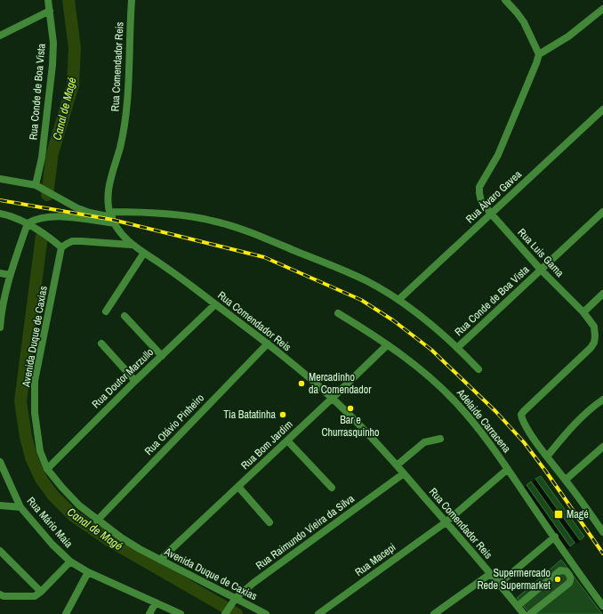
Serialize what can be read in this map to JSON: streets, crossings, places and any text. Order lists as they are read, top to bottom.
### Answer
{
  "streets": {
    "street": [
      "Rua Comendador Reis",
      "Rua Conde de Boa Vista",
      "Rua Álvaro Gavea",
      "Rua Luis Gama",
      "Avenida Duque de Caxias",
      "Rua Doutor Marzullo",
      "Adelaide Carracena",
      "Rua Otávio Pinheiro",
      "Rua Bom Jardim",
      "Rua Mário Maia",
      "Rua Raimundo Vieira da Silva",
      "Rua Macepi"
    ]
  },
  "crossings": [
    ["Rua Comendador Reis", "Rua Doutor Marzullo"],
    ["Rua Comendador Reis", "Rua Otávio Pinheiro"],
    ["Rua Comendador Reis", "Rua Bom Jardim"],
    ["Rua Comendador Reis", "Rua Raimundo Vieira da Silva"],
    ["Rua Comendador Reis", "Rua Macepi"],
    ["Rua Conde de Boa Vista", "Rua Luis Gama"],
    ["Rua Álvaro Gavea", "Rua Luis Gama"],
    ["Avenida Duque de Caxias", "Rua Doutor Marzullo"],
    ["Avenida Duque de Caxias", "Rua Otávio Pinheiro"],
    ["Avenida Duque de Caxias", "Rua Bom Jardim"],
    ["Avenida Duque de Caxias", "Rua Raimundo Vieira da Silva"],
    ["Adelaide Carracena", "Rua Bom Jardim"],
    ["Adelaide Carracena", "Rua Macepi"]
  ],
  "water": ["Canal de Magé"],
  "places": {
    "other": [
      "Mercadinho da Comendador",
      "Bar e Churrasquinho",
      "Tia Batatinha",
      "Supermercado Rede Supermarket"
    ],
    "transit": ["Magé"]
  }
}
